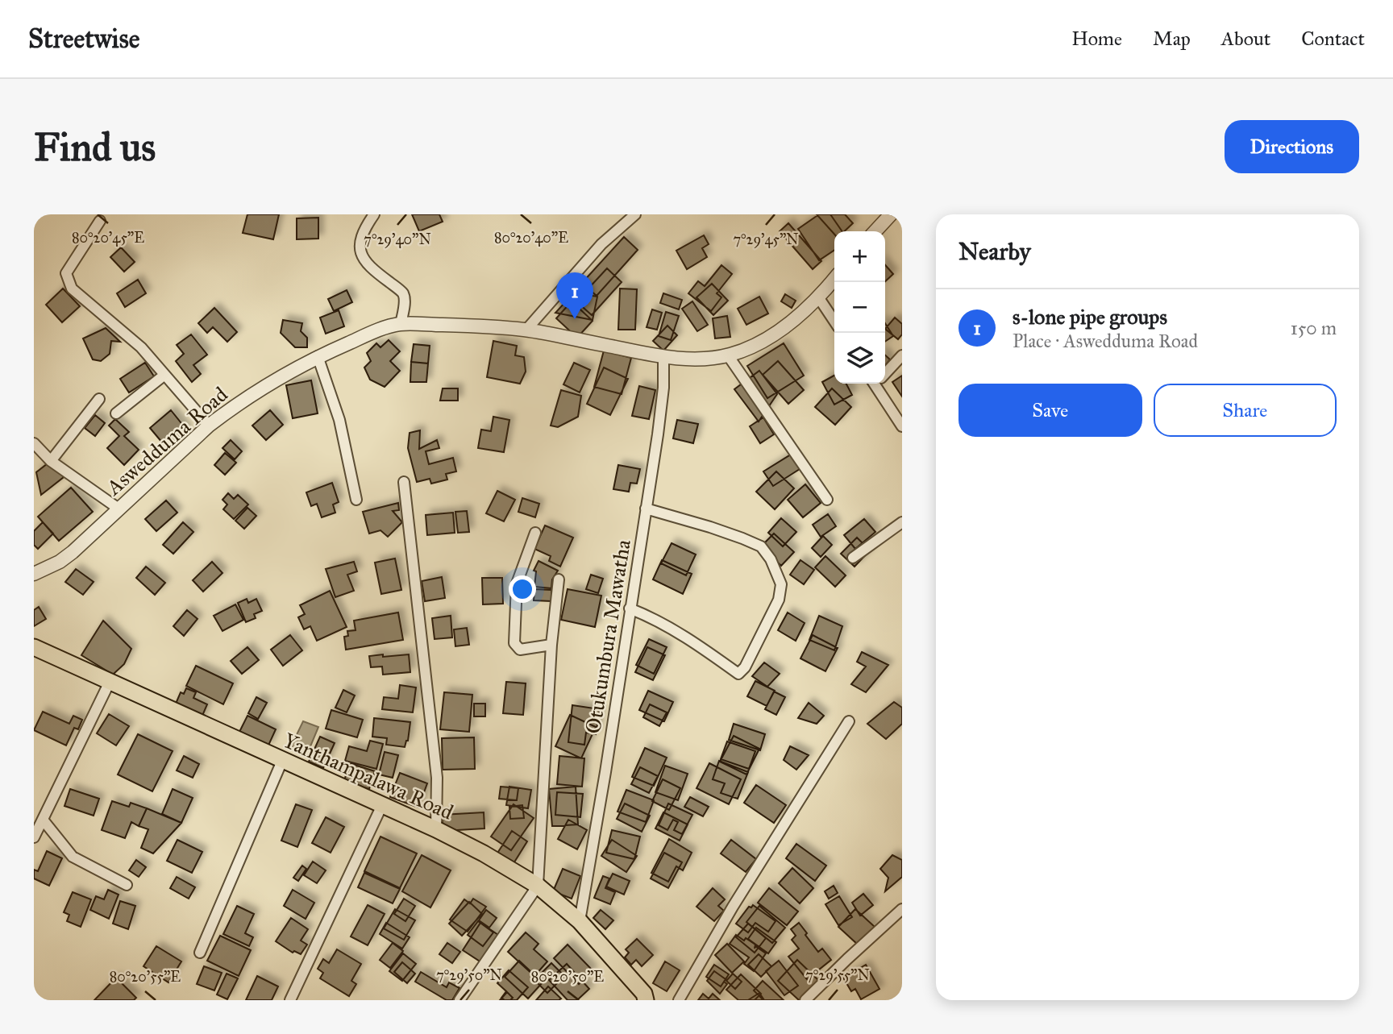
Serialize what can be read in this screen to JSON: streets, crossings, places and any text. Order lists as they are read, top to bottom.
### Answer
{
  "streets": {
    "main road": ["Yanthampalawa Road"],
    "street": ["Aswedduma Road", "Otukumbura Mawatha"]
  },
  "crossings": [
    ["Aswedduma Road", "Otukumbura Mawatha"],
    ["Otukumbura Mawatha", "Yanthampalawa Road"]
  ],
  "page": {
    "header": "Streetwise",
    "nav": [
      "Home",
      "Map",
      "About",
      "Contact"
    ],
    "buttons": [
      "Directions",
      ["Save", "Share"]
    ],
    "title": "Find us",
    "heading": "Nearby",
    "map_buttons": ["+", "−"],
    "pins": "1",
    "list": [
      {
        "mark": "1",
        "name": "s-lone pipe groups",
        "note": "Place · Aswedduma Road",
        "value": "150 m"
      }
    ]
  },
  "coordinates": [
    "80°20'45\"E",
    "80°20'40\"E",
    "7°29'40\"N",
    "7°29'45\"N",
    "7°29'50\"N",
    "7°29'55\"N",
    "80°20'55\"E",
    "80°20'50\"E"
  ]
}
